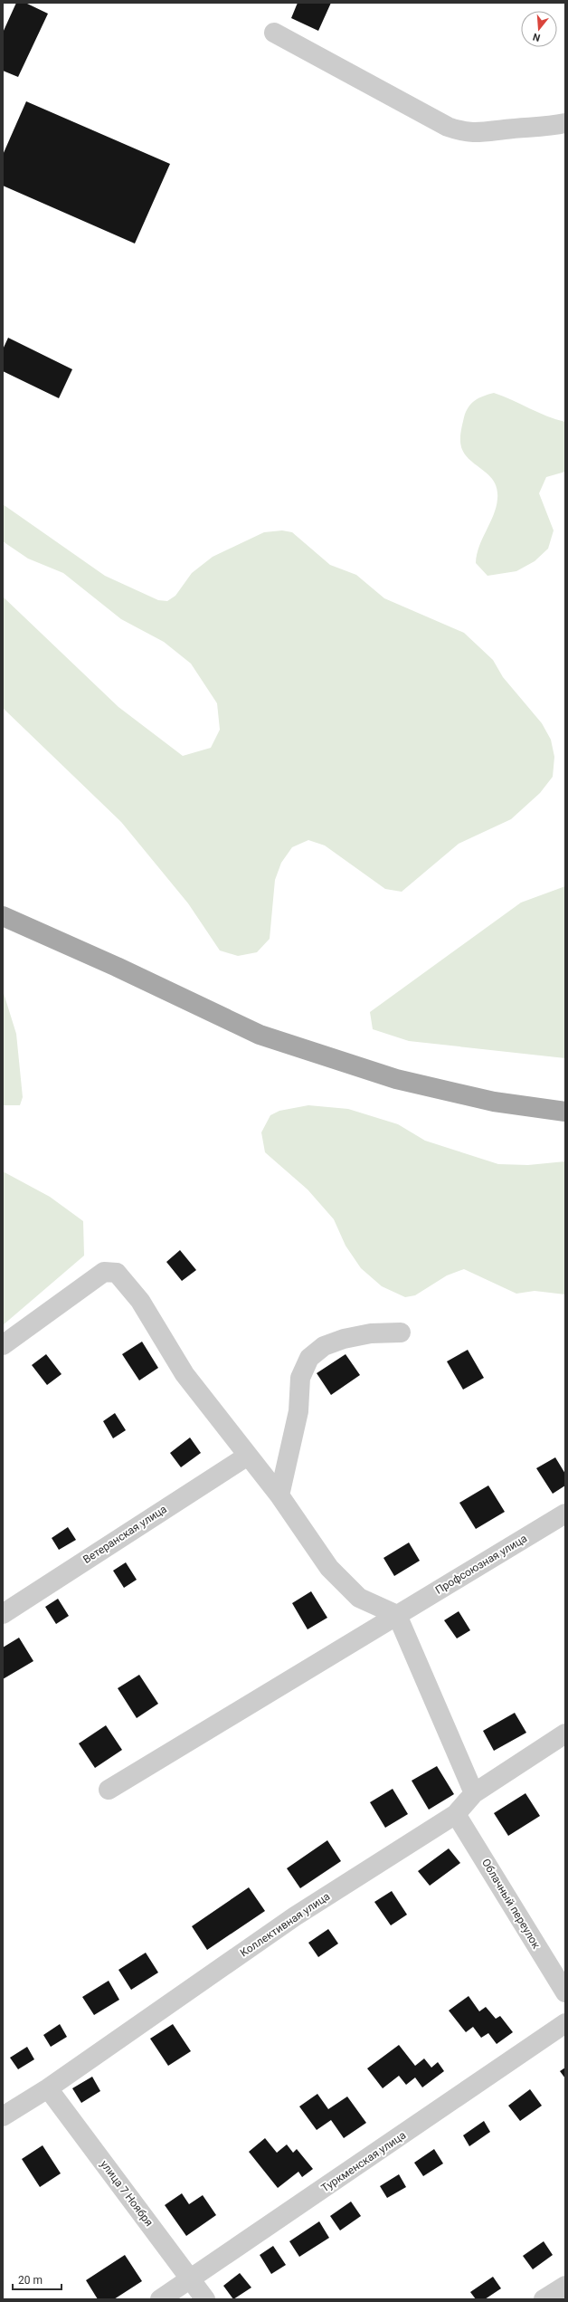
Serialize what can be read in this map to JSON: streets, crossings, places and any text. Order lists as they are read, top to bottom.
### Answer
{
  "streets": {
    "street": [
      "Ветеранская улица",
      "Профсоюзная улица",
      "Облачный переулок",
      "Коллективная улица",
      "Туркменская улица",
      "улица 7 Ноября"
    ]
  },
  "crossings": [
    ["Облачный переулок", "Коллективная улица"],
    ["Коллективная улица", "улица 7 Ноября"],
    ["Туркменская улица", "улица 7 Ноября"]
  ],
  "scale_bar": "20 m",
  "north": "bottom"
}
